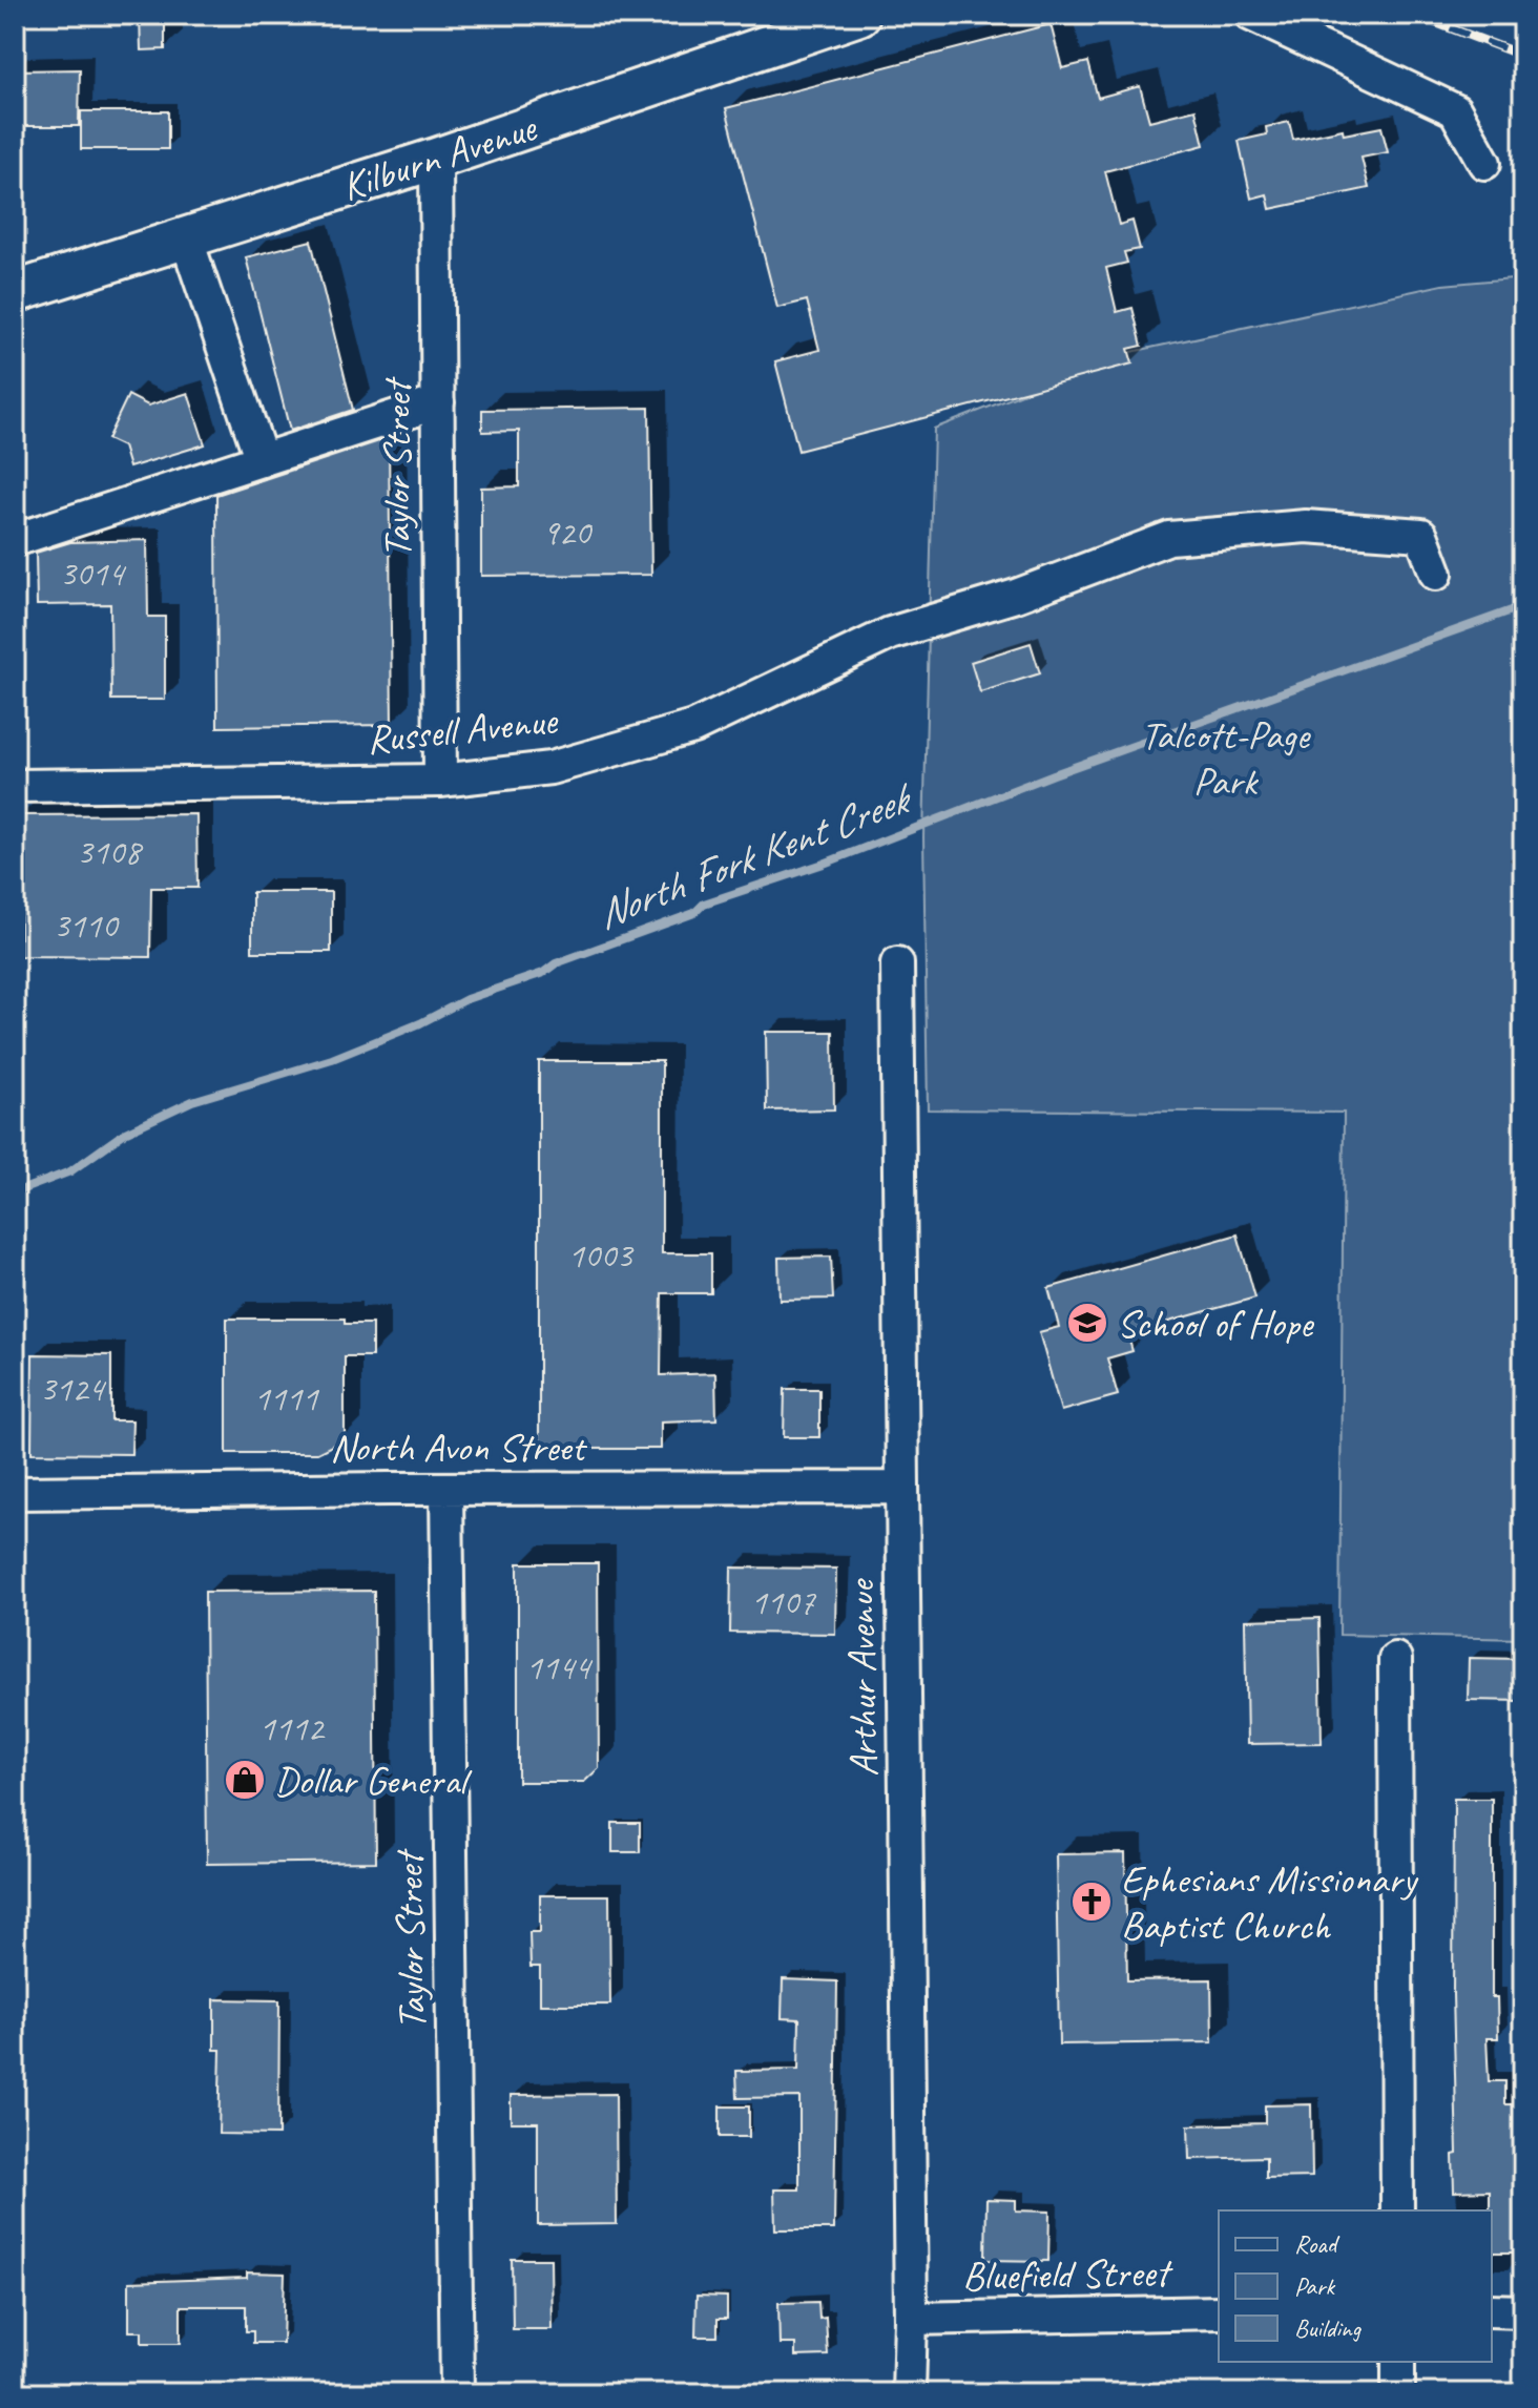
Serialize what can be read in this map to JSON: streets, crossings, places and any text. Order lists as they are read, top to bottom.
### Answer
{
  "streets": {
    "main road": ["Kilburn Avenue"],
    "street": [
      "Taylor Street",
      "Russell Avenue",
      "North Avon Street",
      "Arthur Avenue",
      "Bluefield Street"
    ]
  },
  "crossings": [
    ["Kilburn Avenue", "Taylor Street"],
    ["Taylor Street", "Russell Avenue"],
    ["Taylor Street", "North Avon Street"],
    ["North Avon Street", "Arthur Avenue"],
    ["Arthur Avenue", "Bluefield Street"]
  ],
  "water": ["North Fork Kent Creek"],
  "parks": ["Talcott-Page Park"],
  "places": {
    "school or university": ["School of Hope"],
    "shop": ["Dollar General"],
    "church": ["Ephesians Missionary Baptist Church"]
  },
  "house_numbers": [
    "920",
    "3014",
    "3108",
    "3110",
    "1003",
    "3124",
    "1111",
    "1107",
    "1144",
    "1112"
  ],
  "legend": ["Road", "Park", "Building"]
}
